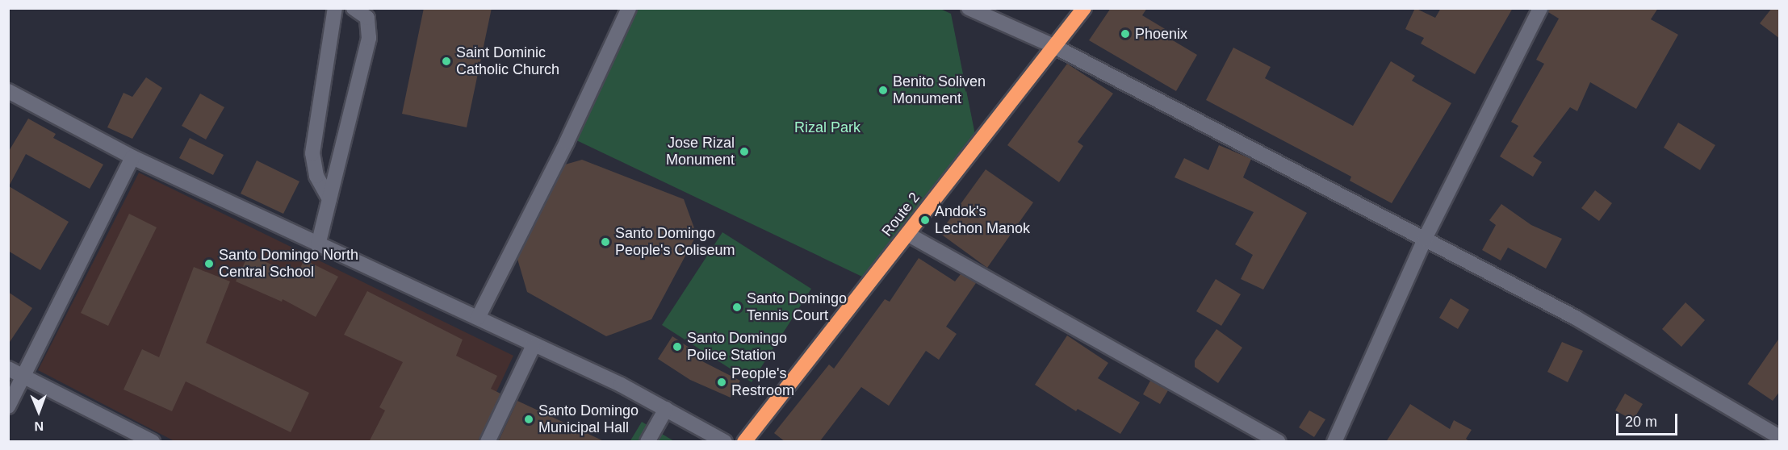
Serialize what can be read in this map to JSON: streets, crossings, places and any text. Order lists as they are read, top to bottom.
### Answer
{
  "streets": {
    "highway": ["Route 2"]
  },
  "parks": ["Rizal Park"],
  "places": [
    "Phoenix",
    "Saint Dominic Catholic Church",
    "Benito Soliven Monument",
    "Jose Rizal Monument",
    "Andok's Lechon Manok",
    "Santo Domingo People's Coliseum",
    "Santo Domingo North Central School",
    "Santo Domingo Tennis Court",
    "Santo Domingo Police Station",
    "People's Restroom",
    "Santo Domingo Municipal Hall"
  ],
  "scale_bar": "20 m",
  "north": "bottom"
}
